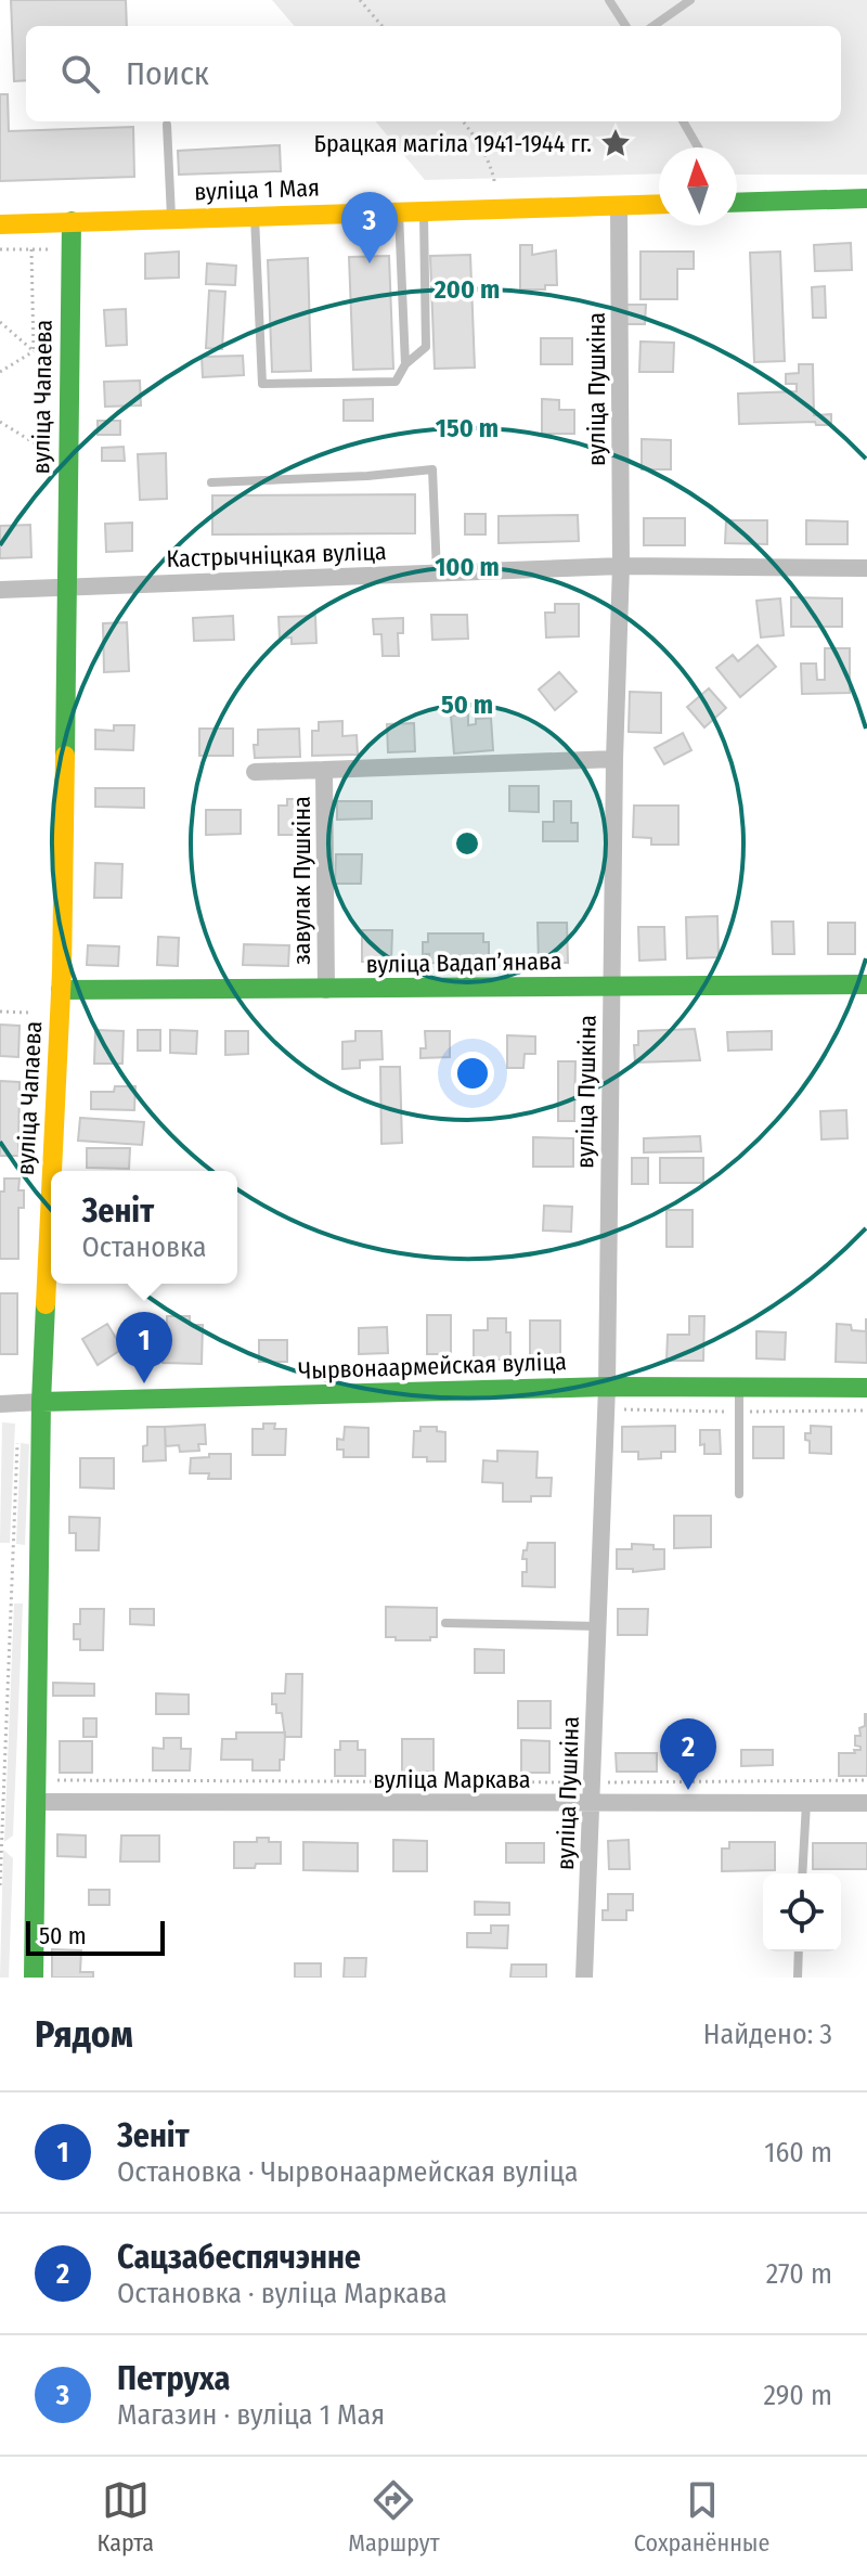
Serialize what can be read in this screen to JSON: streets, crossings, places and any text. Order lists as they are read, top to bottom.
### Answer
{
  "streets": {
    "main road": [
      "вуліца 1 Мая",
      "вуліца Чапаева",
      "вуліца Вадапʼянава",
      "Чырвонаармейская вуліца"
    ],
    "street": [
      "вуліца Пушкіна",
      "Кастрычніцкая вуліца",
      "завулак Пушкіна",
      "вуліца Маркава"
    ]
  },
  "crossings": [
    ["вуліца 1 Мая", "вуліца Пушкіна"],
    ["вуліца 1 Мая", "вуліца Чапаева"],
    ["вуліца Пушкіна", "Кастрычніцкая вуліца"],
    ["вуліца Пушкіна", "завулак Пушкіна"],
    ["вуліца Пушкіна", "вуліца Вадапʼянава"],
    ["вуліца Пушкіна", "Чырвонаармейская вуліца"],
    ["вуліца Пушкіна", "вуліца Маркава"],
    ["вуліца Чапаева", "Кастрычніцкая вуліца"],
    ["вуліца Чапаева", "вуліца Вадапʼянава"],
    ["вуліца Чапаева", "Чырвонаармейская вуліца"],
    ["вуліца Чапаева", "вуліца Маркава"],
    ["завулак Пушкіна", "вуліца Вадапʼянава"]
  ],
  "places": {
    "place": ["Брацкая магіла 1941-1944 гг."]
  },
  "scale_bar": "50 m",
  "north": "top",
  "page": {
    "search": "Поиск",
    "pins": ["3", "1", "2"],
    "popup": ["Зеніт", "Остановка"],
    "scale": "50 m",
    "heading": ["Рядом", "Найдено: 3"],
    "list": [
      {
        "mark": "1",
        "name": "Зеніт",
        "note": "Остановка · Чырвонаармейская вуліца",
        "value": "160 m"
      },
      {
        "mark": "2",
        "name": "Сацзабеспячэнне",
        "note": "Остановка · вуліца Маркава",
        "value": "270 m"
      },
      {
        "mark": "3",
        "name": "Петруха",
        "note": "Магазин · вуліца 1 Мая",
        "value": "290 m"
      }
    ],
    "nav": ["Карта", "Маршрут", "Сохранённые"]
  },
  "rings": [
    "200 m",
    "150 m",
    "100 m",
    "50 m"
  ]
}
